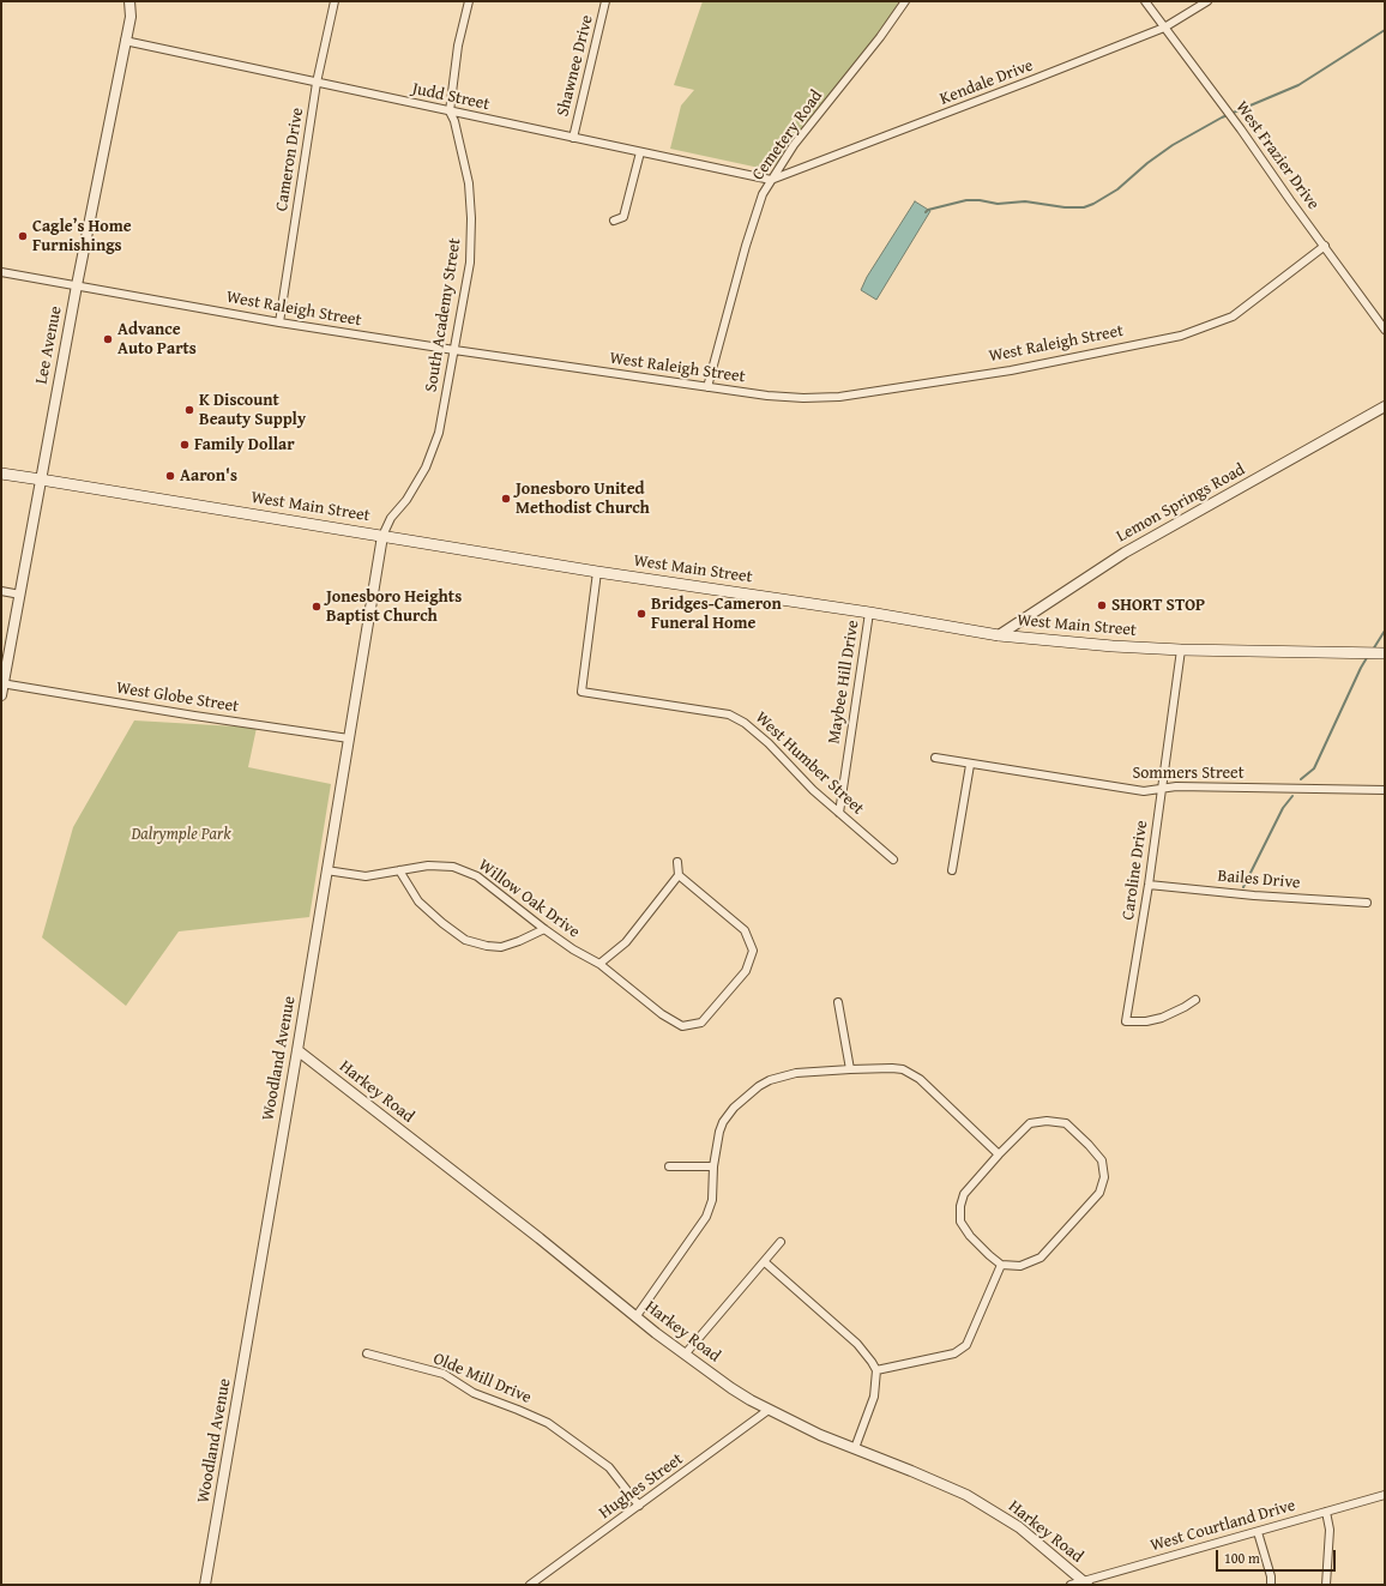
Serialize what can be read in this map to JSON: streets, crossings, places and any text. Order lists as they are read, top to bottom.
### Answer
{
  "streets": {
    "main road": ["West Main Street"],
    "street": [
      "Shawnee Drive",
      "Kendale Drive",
      "Judd Street",
      "Cemetery Road",
      "West Frazier Drive",
      "Cameron Drive",
      "West Raleigh Street",
      "South Academy Street",
      "Lee Avenue",
      "Lemon Springs Road",
      "Maybee Hill Drive",
      "West Globe Street",
      "West Humber Street",
      "Sommers Street",
      "Caroline Drive",
      "Bailes Drive",
      "Willow Oak Drive",
      "Woodland Avenue",
      "Harkey Road",
      "Olde Mill Drive",
      "Hughes Street",
      "West Courtland Drive"
    ]
  },
  "crossings": [
    ["Shawnee Drive", "Judd Street"],
    ["Kendale Drive", "Judd Street"],
    ["Kendale Drive", "Cemetery Road"],
    ["Kendale Drive", "West Frazier Drive"],
    ["Judd Street", "Cemetery Road"],
    ["Judd Street", "Cameron Drive"],
    ["Judd Street", "South Academy Street"],
    ["Judd Street", "Lee Avenue"],
    ["Cemetery Road", "West Raleigh Street"],
    ["West Frazier Drive", "West Raleigh Street"],
    ["Cameron Drive", "West Raleigh Street"],
    ["West Raleigh Street", "South Academy Street"],
    ["West Raleigh Street", "Lee Avenue"],
    ["South Academy Street", "West Main Street"],
    ["South Academy Street", "Woodland Avenue"],
    ["Lee Avenue", "West Main Street"],
    ["Lee Avenue", "West Globe Street"],
    ["Lemon Springs Road", "West Main Street"],
    ["West Main Street", "Maybee Hill Drive"],
    ["West Main Street", "West Humber Street"],
    ["West Main Street", "Caroline Drive"],
    ["West Main Street", "Woodland Avenue"],
    ["Maybee Hill Drive", "West Humber Street"],
    ["West Globe Street", "Woodland Avenue"],
    ["Sommers Street", "Caroline Drive"],
    ["Caroline Drive", "Bailes Drive"],
    ["Willow Oak Drive", "Woodland Avenue"],
    ["Woodland Avenue", "Harkey Road"],
    ["Harkey Road", "Hughes Street"],
    ["Harkey Road", "West Courtland Drive"],
    ["Olde Mill Drive", "Hughes Street"]
  ],
  "parks": ["Dalrymple Park"],
  "places": [
    "Cagle’s Home Furnishings",
    "Advance Auto Parts",
    "K Discount Beauty Supply",
    "Family Dollar",
    "Aaron's",
    "Jonesboro United Methodist Church",
    "SHORT STOP",
    "Jonesboro Heights Baptist Church",
    "Bridges-Cameron Funeral Home"
  ],
  "scale_bar": "100 m"
}
